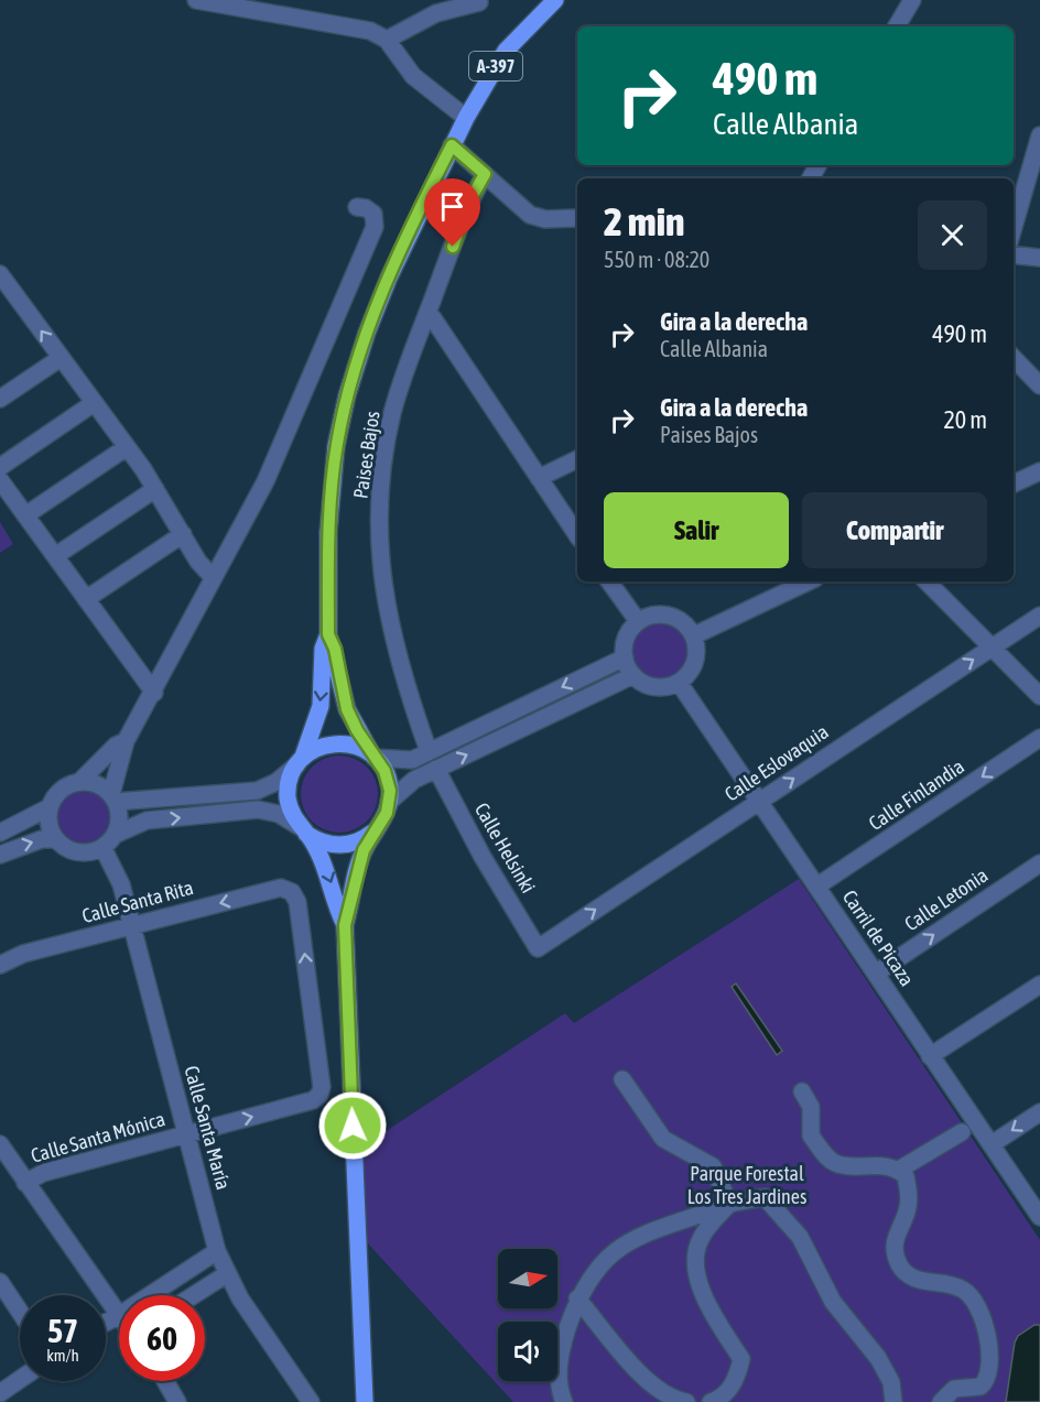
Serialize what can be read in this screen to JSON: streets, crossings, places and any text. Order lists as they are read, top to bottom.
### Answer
{
  "streets": {
    "main road": ["A-397"],
    "street": [
      "Paises Bajos",
      "Calle Eslovaquia",
      "Calle Finlandia",
      "Calle Helsinki",
      "Calle Letonia",
      "Calle Santa Rita",
      "Carril de Picaza",
      "Calle Santa María",
      "Calle Santa Mónica"
    ]
  },
  "crossings": [
    ["Calle Eslovaquia", "Calle Helsinki"],
    ["Calle Eslovaquia", "Carril de Picaza"],
    ["Calle Finlandia", "Carril de Picaza"],
    ["Calle Letonia", "Carril de Picaza"],
    ["Calle Santa Rita", "Calle Santa María"],
    ["Calle Santa Rita", "Calle Santa Mónica"],
    ["Calle Santa María", "Calle Santa Mónica"]
  ],
  "one_way": ["Calle Eslovaquia", "Calle Finlandia"],
  "parks": ["Parque Forestal Los Tres Jardines"],
  "north": "right",
  "page": {
    "turn": ["490 m", "Calle Albania"],
    "heading": ["2 min", "550 m · 08:20"],
    "list": [
      {
        "name": "Gira a la derecha",
        "note": "Calle Albania",
        "value": "490 m"
      },
      {
        "name": "Gira a la derecha",
        "note": "Paises Bajos",
        "value": "20 m"
      }
    ],
    "buttons": ["Salir", "Compartir"],
    "speed": "57 km/h",
    "limit": "60"
  }
}
